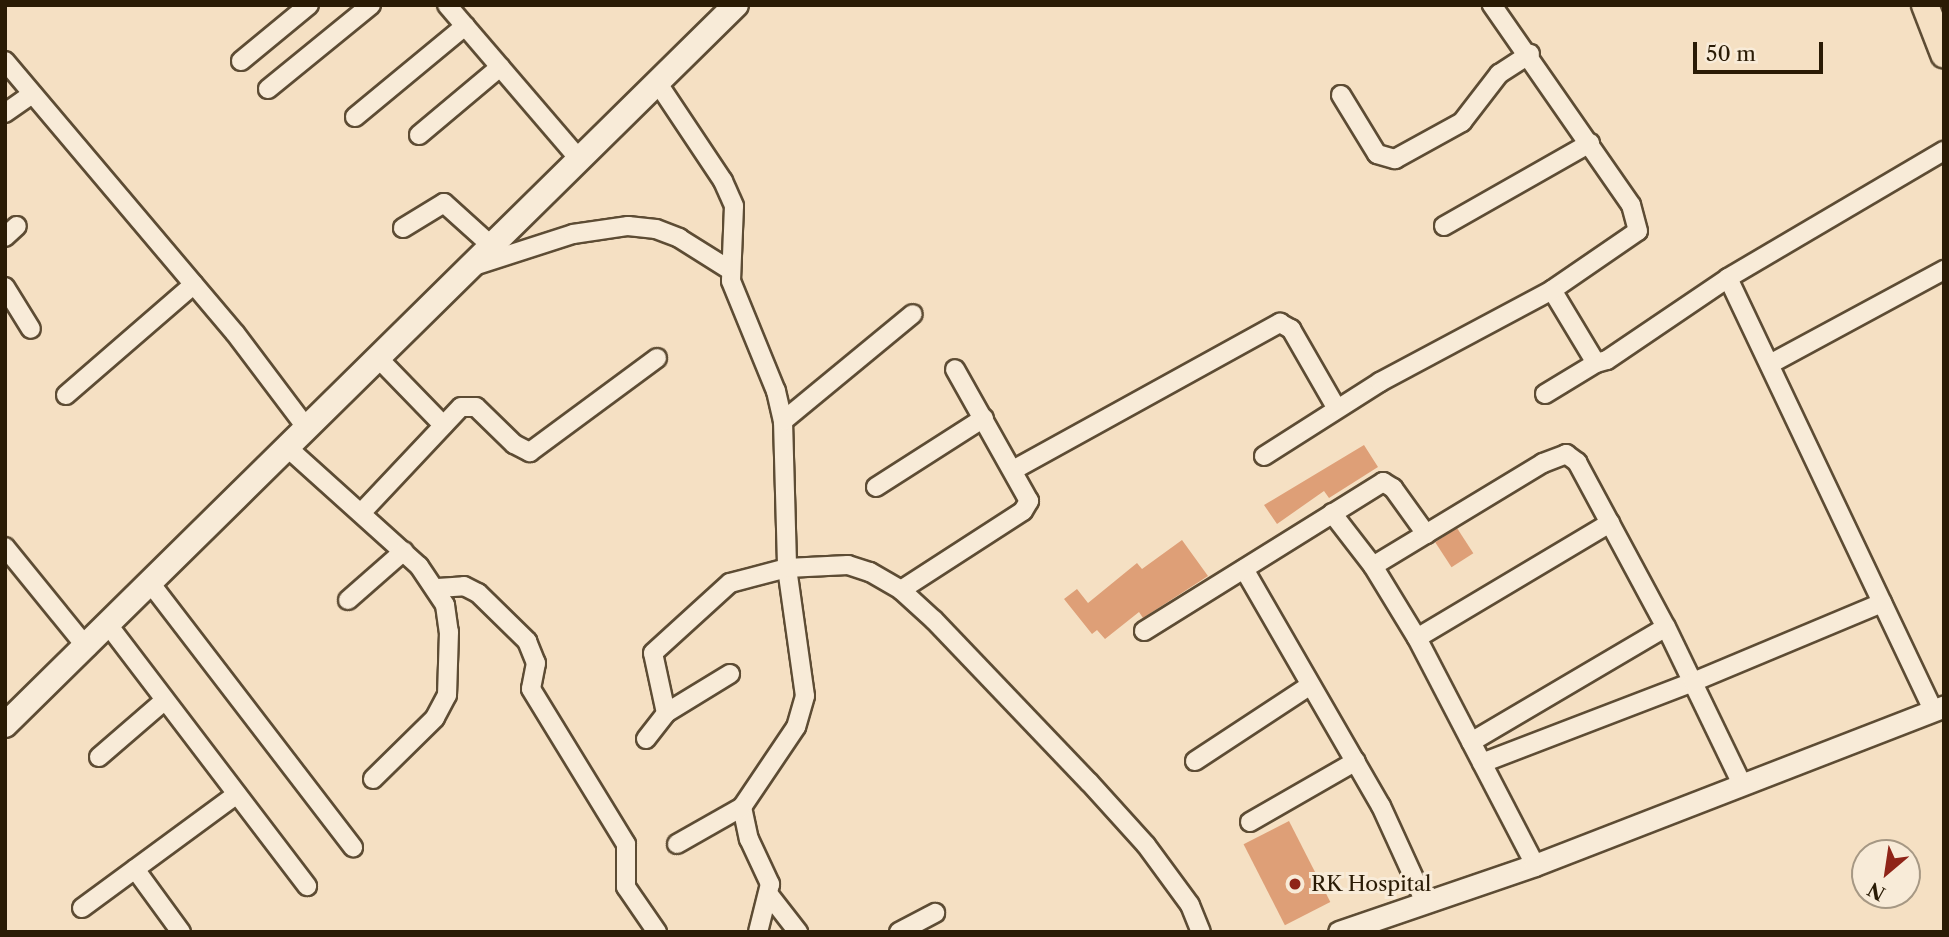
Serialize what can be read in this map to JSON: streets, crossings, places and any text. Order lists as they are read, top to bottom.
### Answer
{
  "places": ["RK Hospital"],
  "scale_bar": "50 m",
  "north": "bottom left"
}
